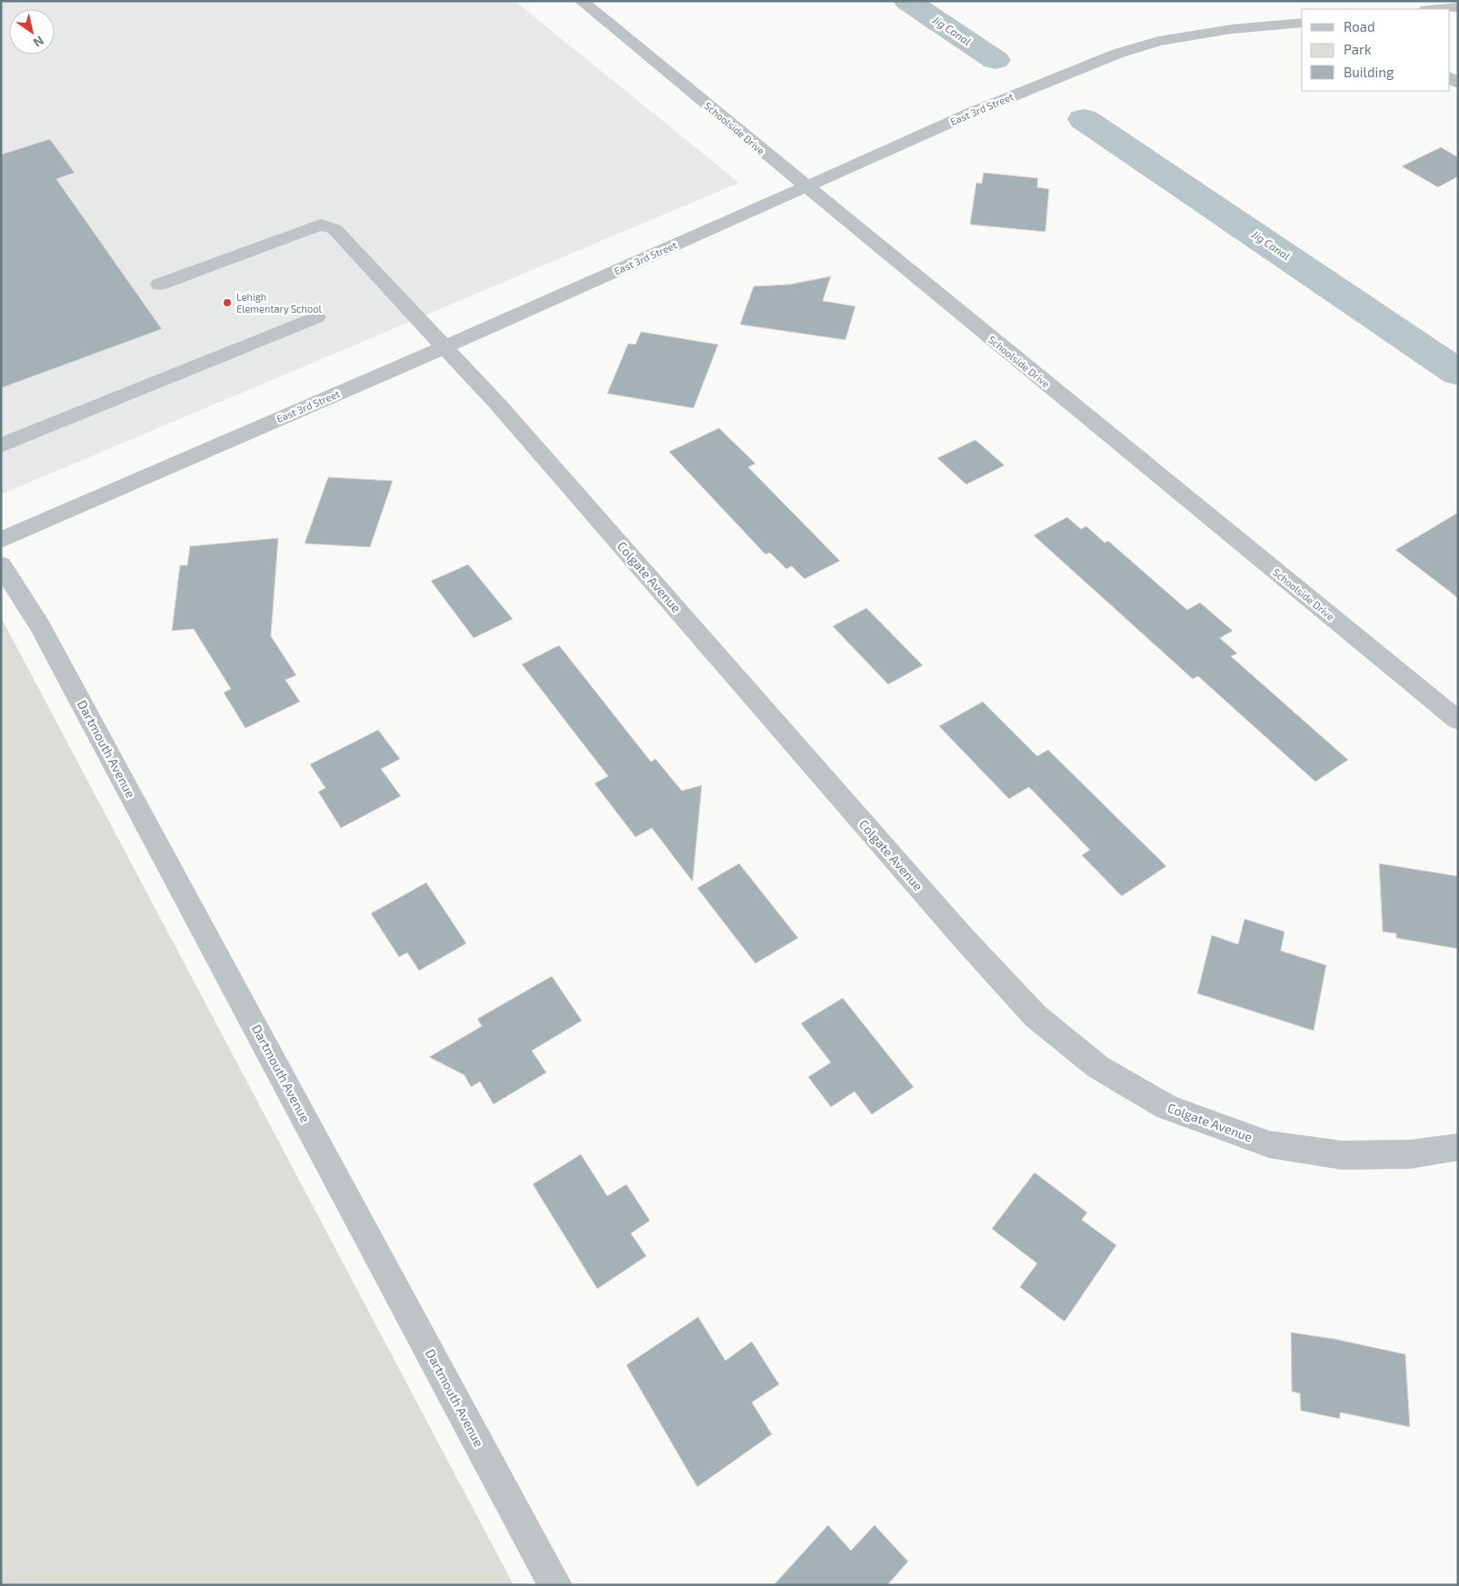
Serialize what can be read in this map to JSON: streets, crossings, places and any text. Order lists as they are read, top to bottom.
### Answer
{
  "streets": {
    "street": [
      "East 3rd Street",
      "Schoolside Drive",
      "Colgate Avenue",
      "Dartmouth Avenue"
    ]
  },
  "crossings": [
    ["East 3rd Street", "Schoolside Drive"],
    ["East 3rd Street", "Colgate Avenue"]
  ],
  "water": ["Jig Canal"],
  "places": ["Lehigh Elementary School"],
  "legend": ["Road", "Park", "Building"],
  "north": "bottom right"
}
